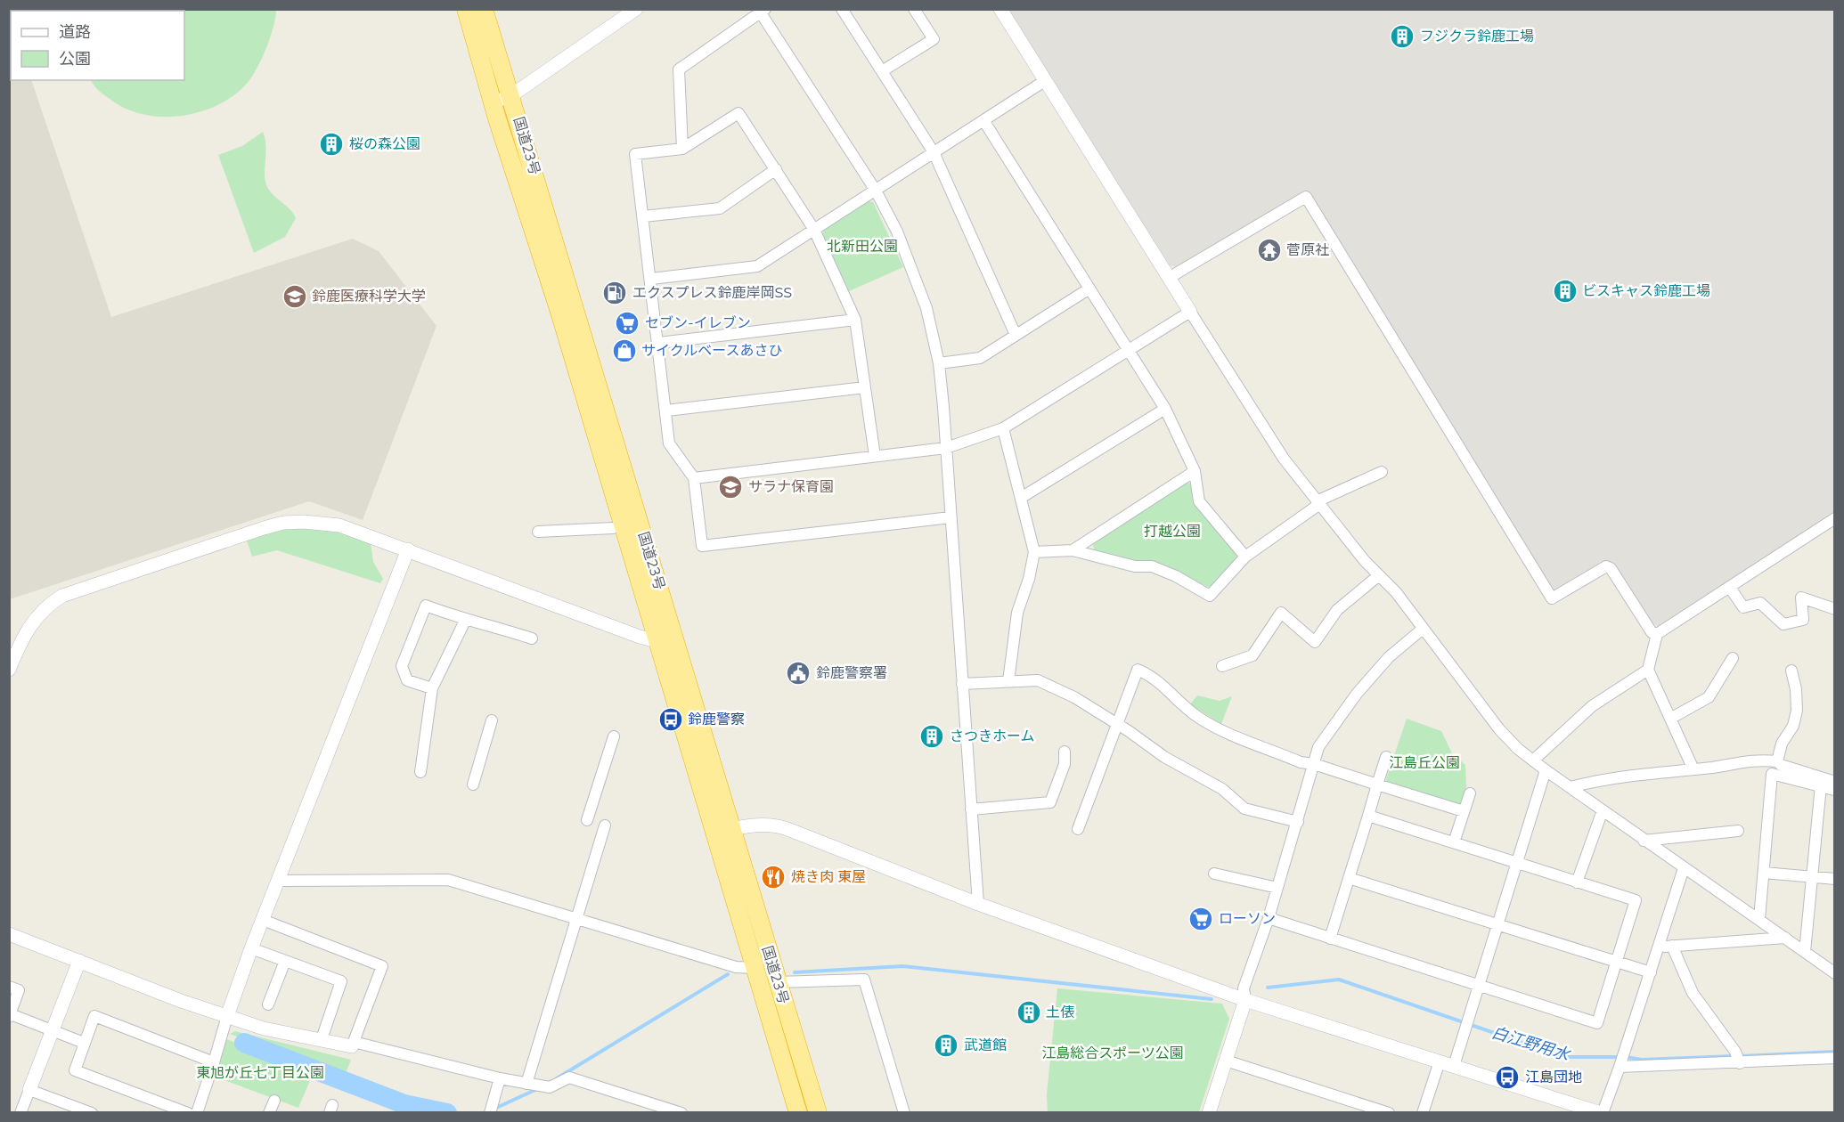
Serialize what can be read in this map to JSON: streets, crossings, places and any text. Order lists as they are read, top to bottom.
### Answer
{
  "streets": {
    "highway": ["国道23号"]
  },
  "water": ["白江野用水"],
  "parks": [
    "北新田公園",
    "打越公園",
    "江島丘公園",
    "江島総合スポーツ公園",
    "東旭が丘七丁目公園"
  ],
  "places": {
    "building": [
      "フジクラ鈴鹿工場",
      "桜の森公園",
      "ビスキャス鈴鹿工場",
      "さつきホーム",
      "土俵",
      "武道館"
    ],
    "temple": ["菅原社"],
    "fuel station": ["エクスプレス鈴鹿岸岡SS"],
    "school or university": ["鈴鹿医療科学大学", "サラナ保育園"],
    "supermarket": ["セブン-イレブン", "ローソン"],
    "shop": ["サイクルベースあさひ"],
    "public building": ["鈴鹿警察署"],
    "bus stop": ["鈴鹿警察", "江島団地"],
    "restaurant": ["焼き肉 東屋"]
  },
  "legend": ["道路", "公園"]
}
